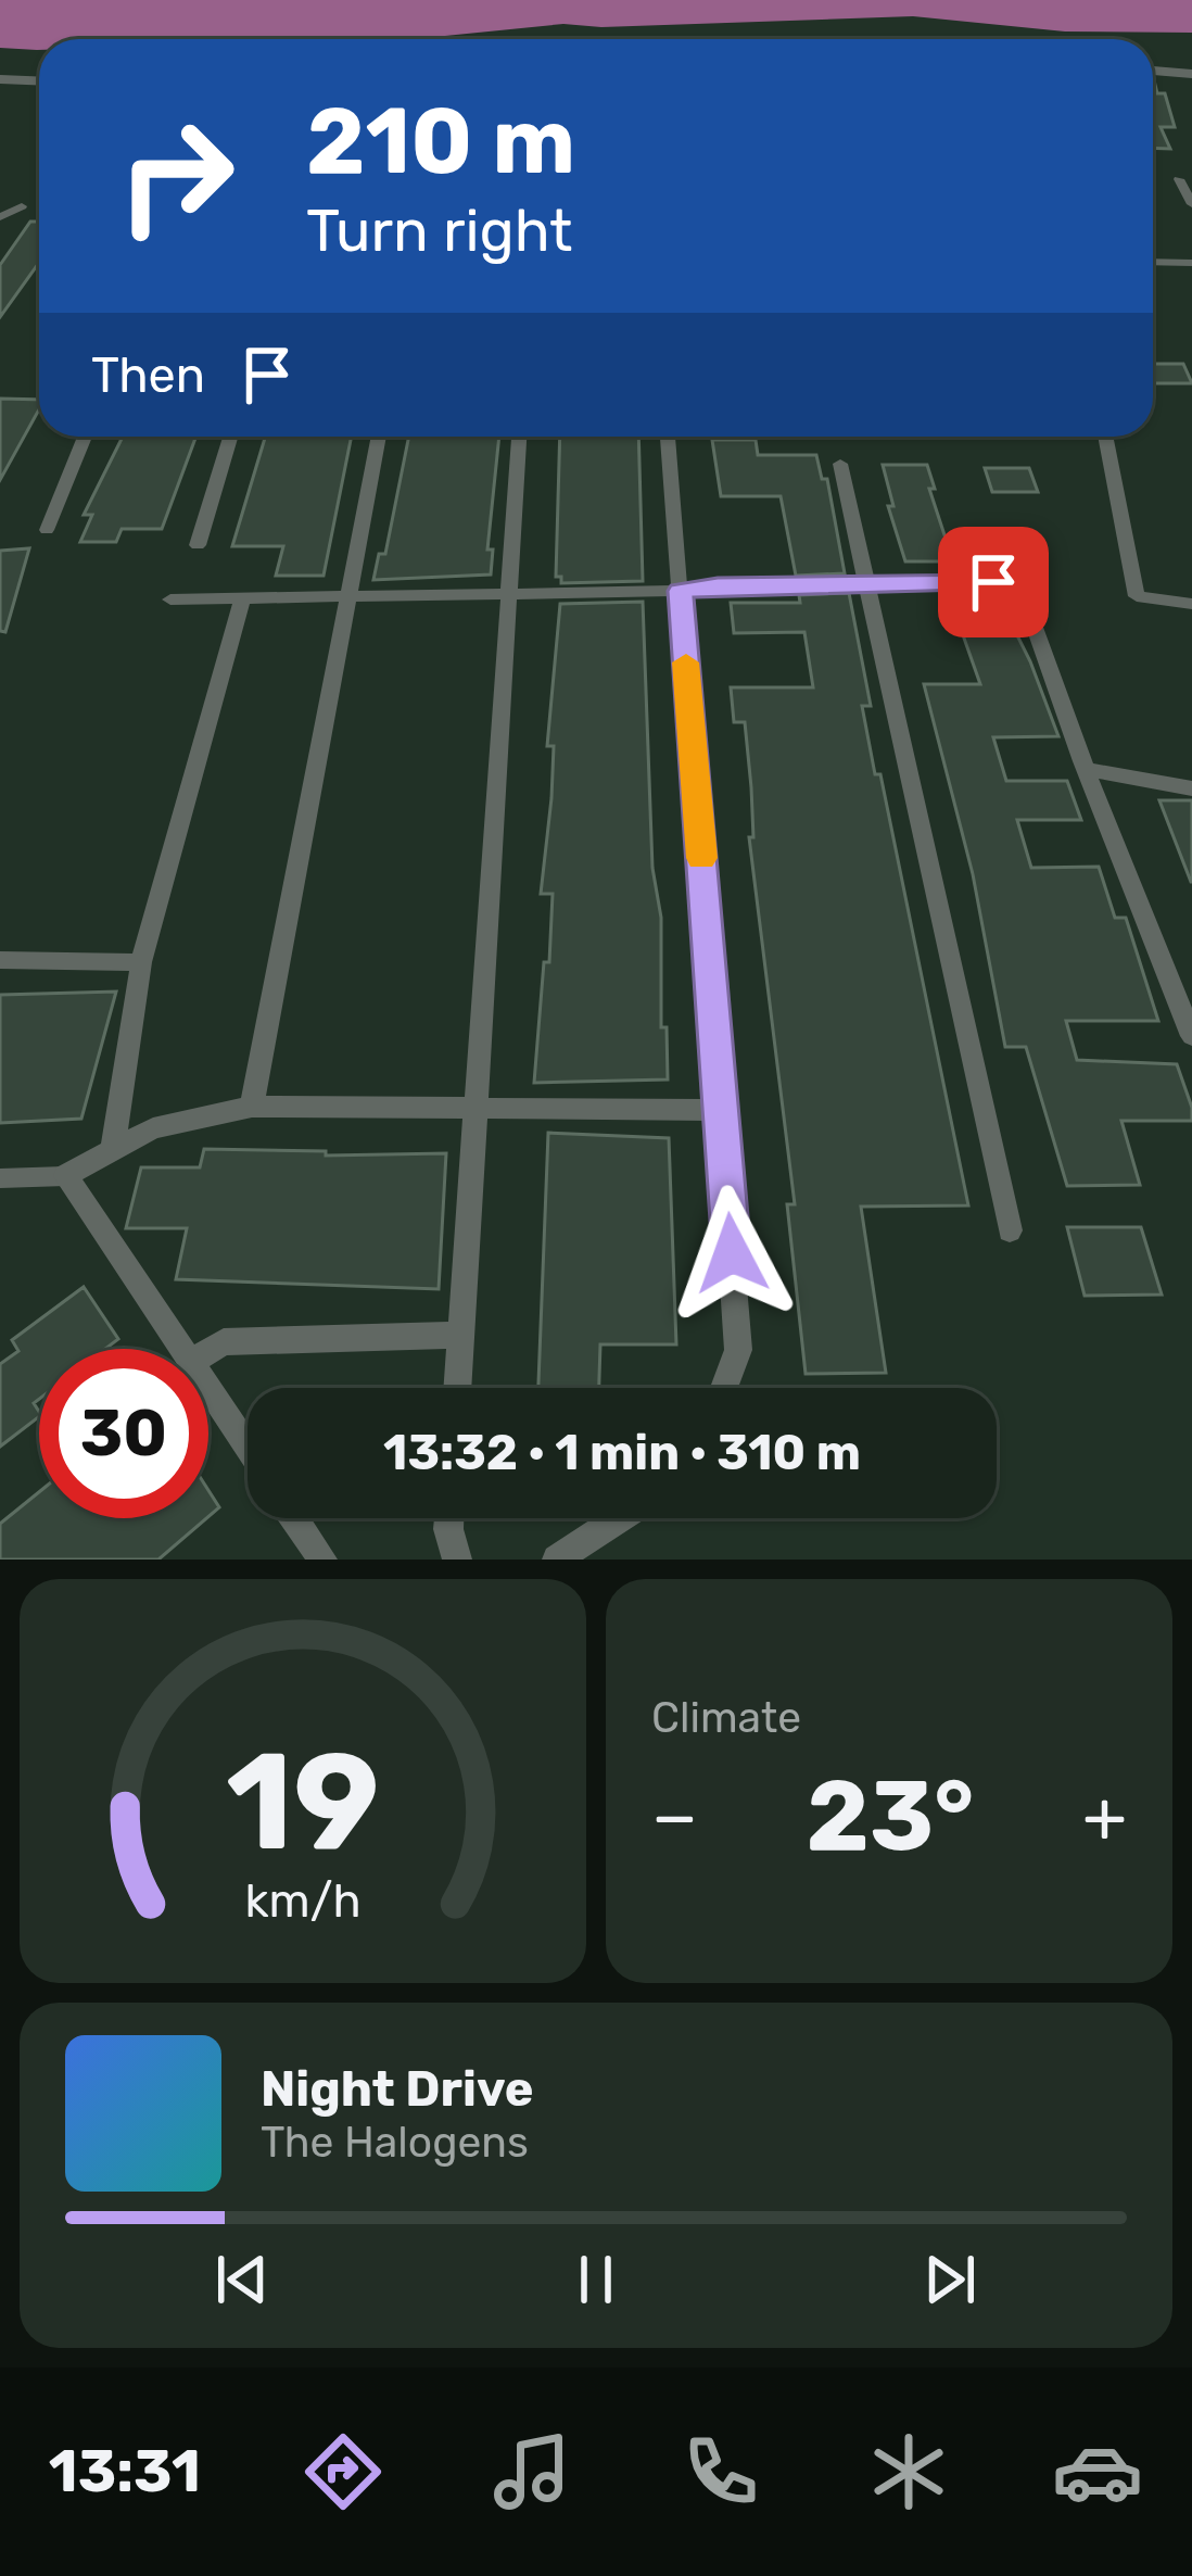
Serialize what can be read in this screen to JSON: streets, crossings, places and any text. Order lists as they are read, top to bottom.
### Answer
{
  "page": {
    "turn": ["210 m", "Turn right"],
    "then": "Then",
    "limit": "30",
    "trip": "13:32 · 1 min · 310 m",
    "tile": "Climate",
    "heat": ["−", "23°", "+"],
    "song": ["Night Drive", "The Halogens"],
    "tabs": "13:31",
    "gauge": ["19", "km/h"]
  }
}
